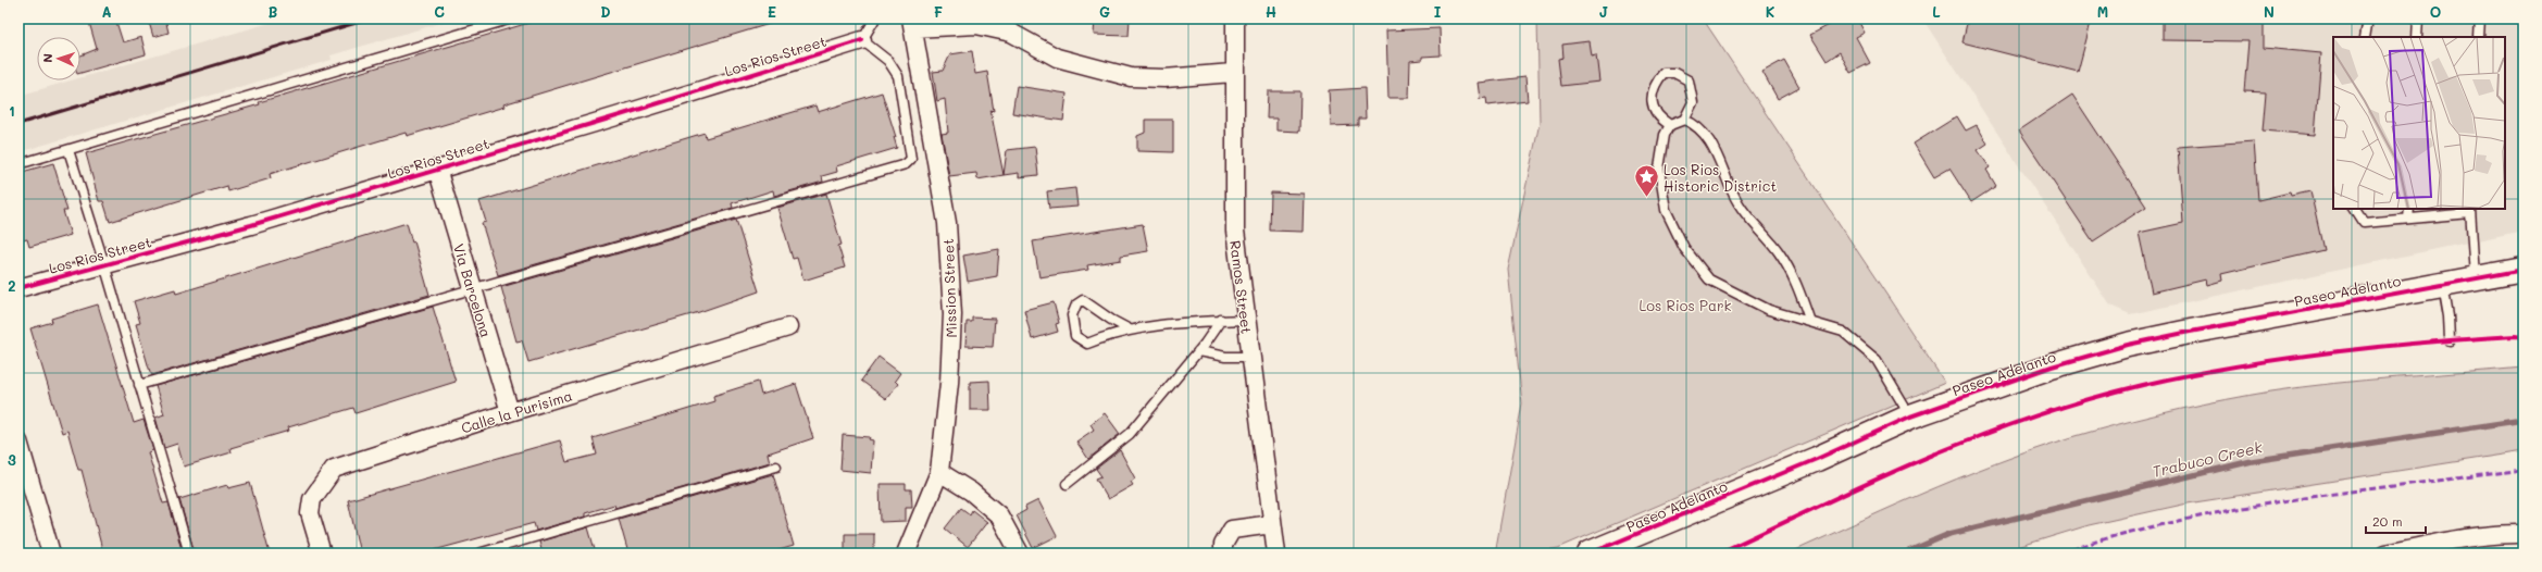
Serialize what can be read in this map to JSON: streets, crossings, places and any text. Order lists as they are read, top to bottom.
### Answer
{
  "streets": {
    "street": [
      "Los Rios Street",
      "Ramos Street",
      "Mission Street",
      "Via Barcelona",
      "Paseo Adelanto",
      "Calle la Purisima"
    ]
  },
  "crossings": [
    ["Los Rios Street", "Via Barcelona"],
    ["Via Barcelona", "Calle la Purisima"]
  ],
  "water": ["Trabuco Creek"],
  "parks": ["Los Rios Park"],
  "places": {
    "place": ["Los Rios Historic District"]
  },
  "scale_bar": "20 m",
  "north": "left",
  "grid": {
    "columns": [
      "A",
      "B",
      "C",
      "D",
      "E",
      "F",
      "G",
      "H",
      "I",
      "J",
      "K",
      "L",
      "M",
      "N",
      "O"
    ],
    "rows": ["1", "2", "3"]
  }
}
